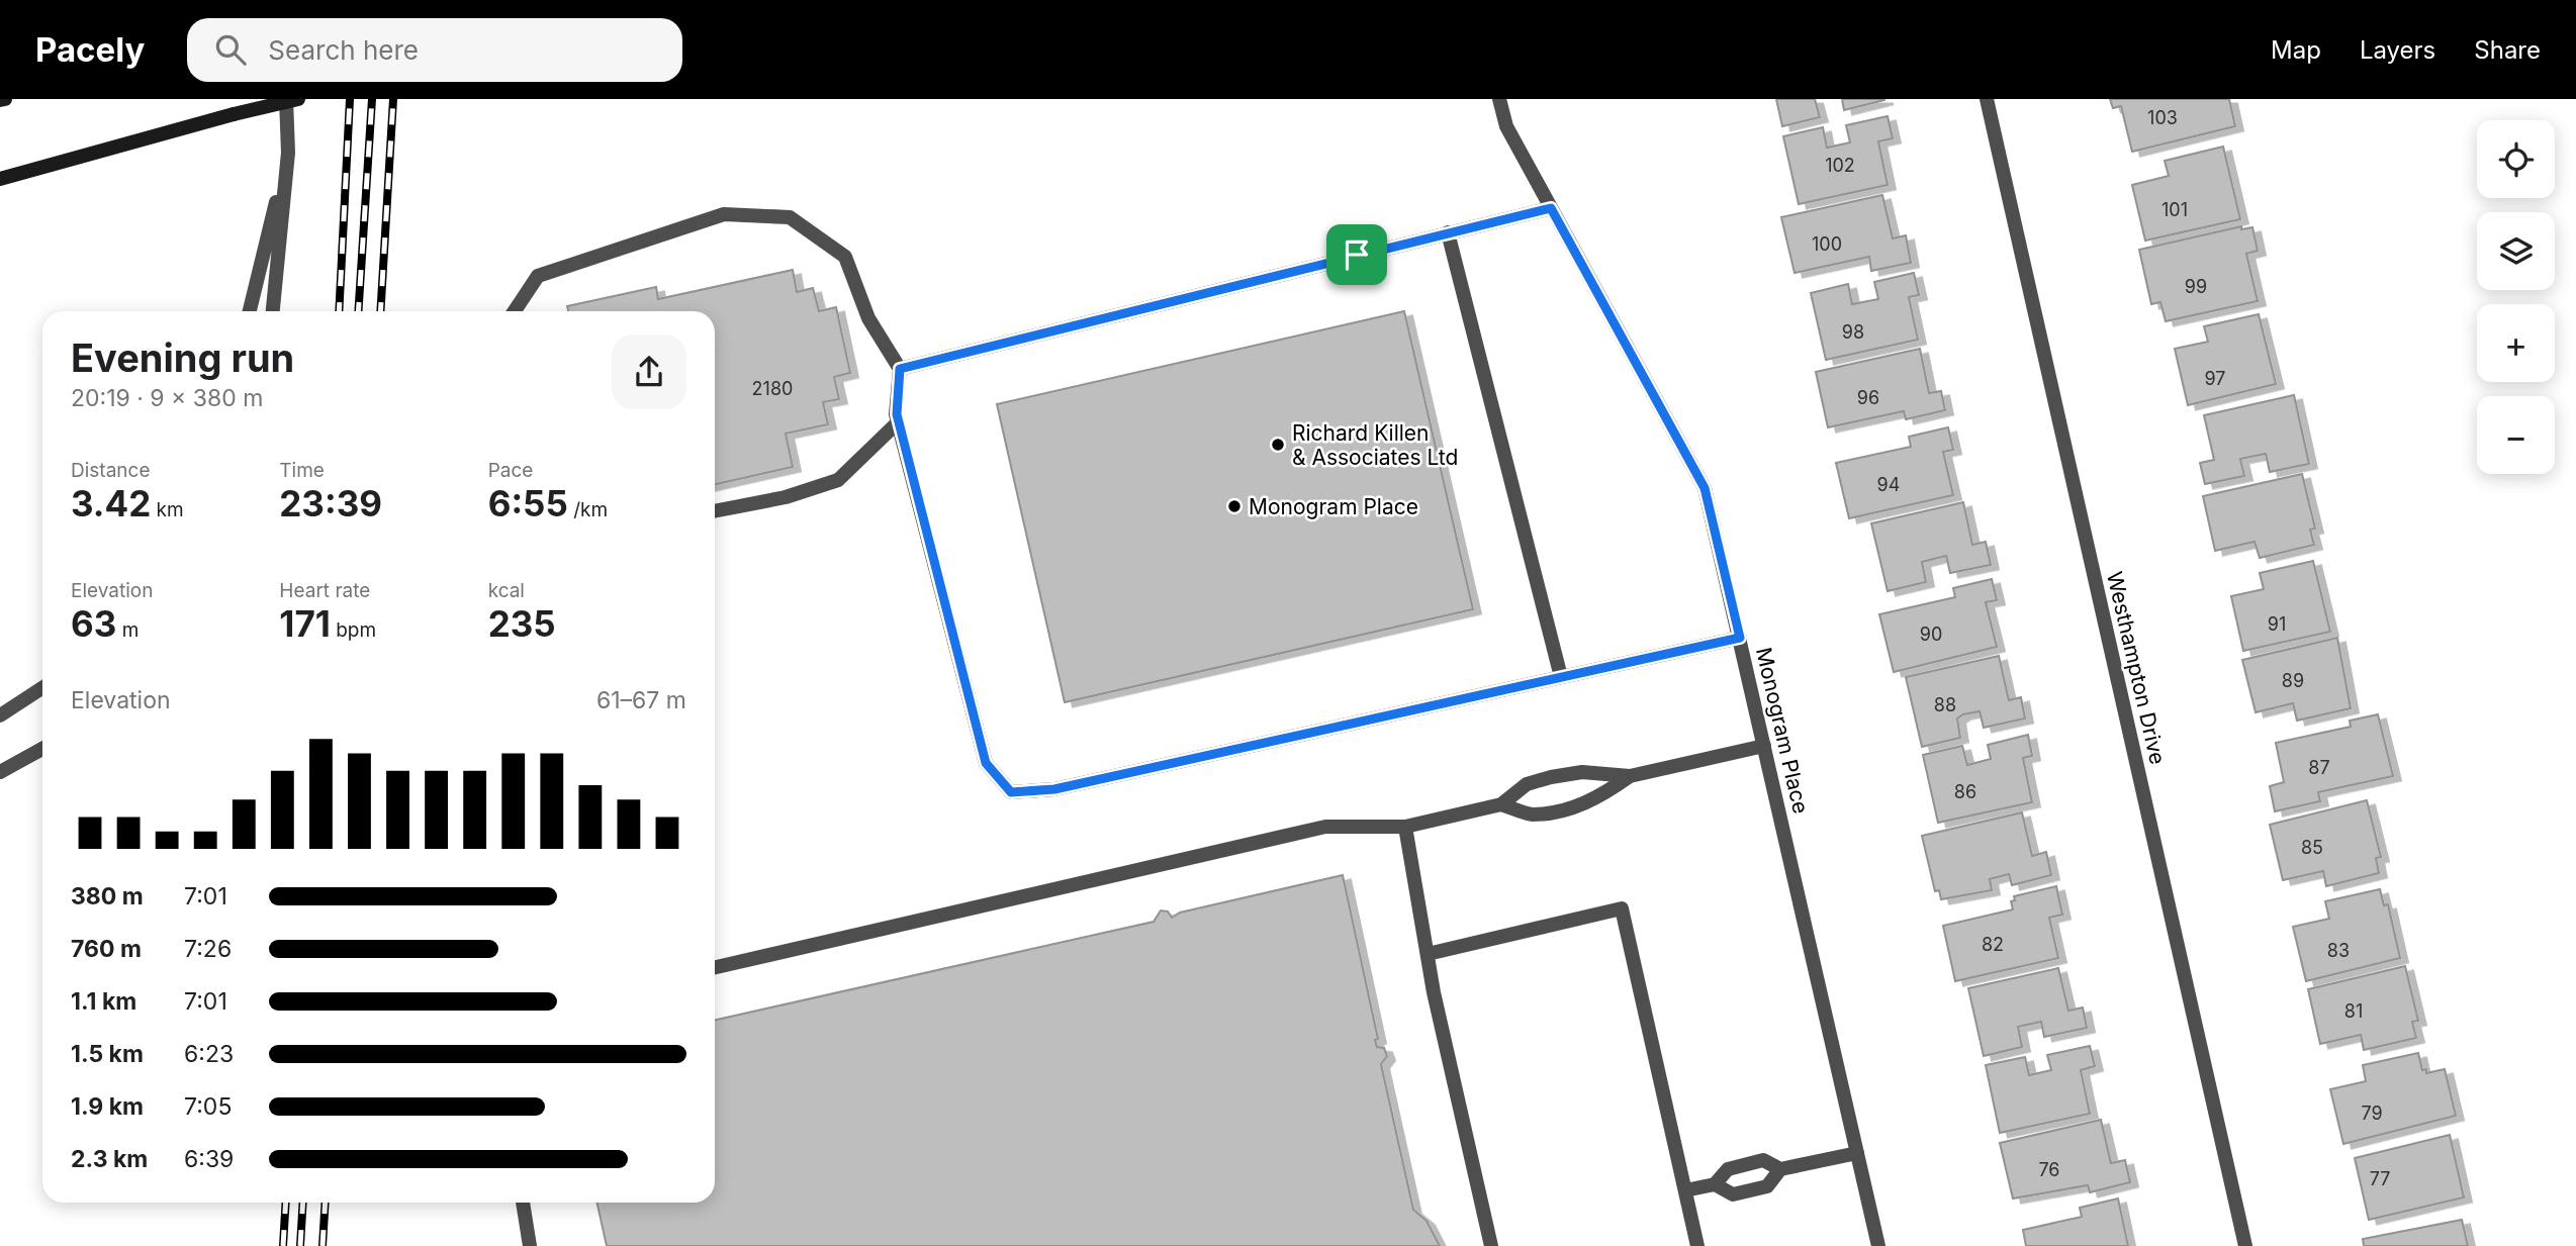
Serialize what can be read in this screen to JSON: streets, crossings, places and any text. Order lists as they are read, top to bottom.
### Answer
{
  "streets": {
    "street": ["Westhampton Drive", "Monogram Place"]
  },
  "places": ["Richard Killen & Associates Ltd", "Monogram Place"],
  "house_numbers": [
    "103",
    "102",
    "101",
    "100",
    "99",
    "98",
    "97",
    "2180",
    "96",
    "94",
    "91",
    "90",
    "89",
    "88",
    "87",
    "86",
    "85",
    "82",
    "83",
    "81",
    "79",
    "76",
    "77"
  ],
  "page": {
    "header": "Pacely",
    "search": "Search here",
    "nav": ["Map", "Layers", "Share"],
    "map_buttons": ["+", "−"],
    "heading": ["Evening run", "20:19 · 9 × 380 m"],
    "stats": [
      ["Distance", "3.42 km"],
      ["Time", "23:39"],
      ["Pace", "6:55 /km"],
      ["Elevation", "63 m"],
      ["Heart rate", "171 bpm"],
      ["kcal", "235"]
    ],
    "chart": ["Elevation", "61–67 m"],
    "list": [
      {
        "name": "380 m",
        "note": "7:01"
      },
      {
        "name": "760 m",
        "note": "7:26"
      },
      {
        "name": "1.1 km",
        "note": "7:01"
      },
      {
        "name": "1.5 km",
        "note": "6:23"
      },
      {
        "name": "1.9 km",
        "note": "7:05"
      },
      {
        "name": "2.3 km",
        "note": "6:39"
      }
    ]
  }
}
